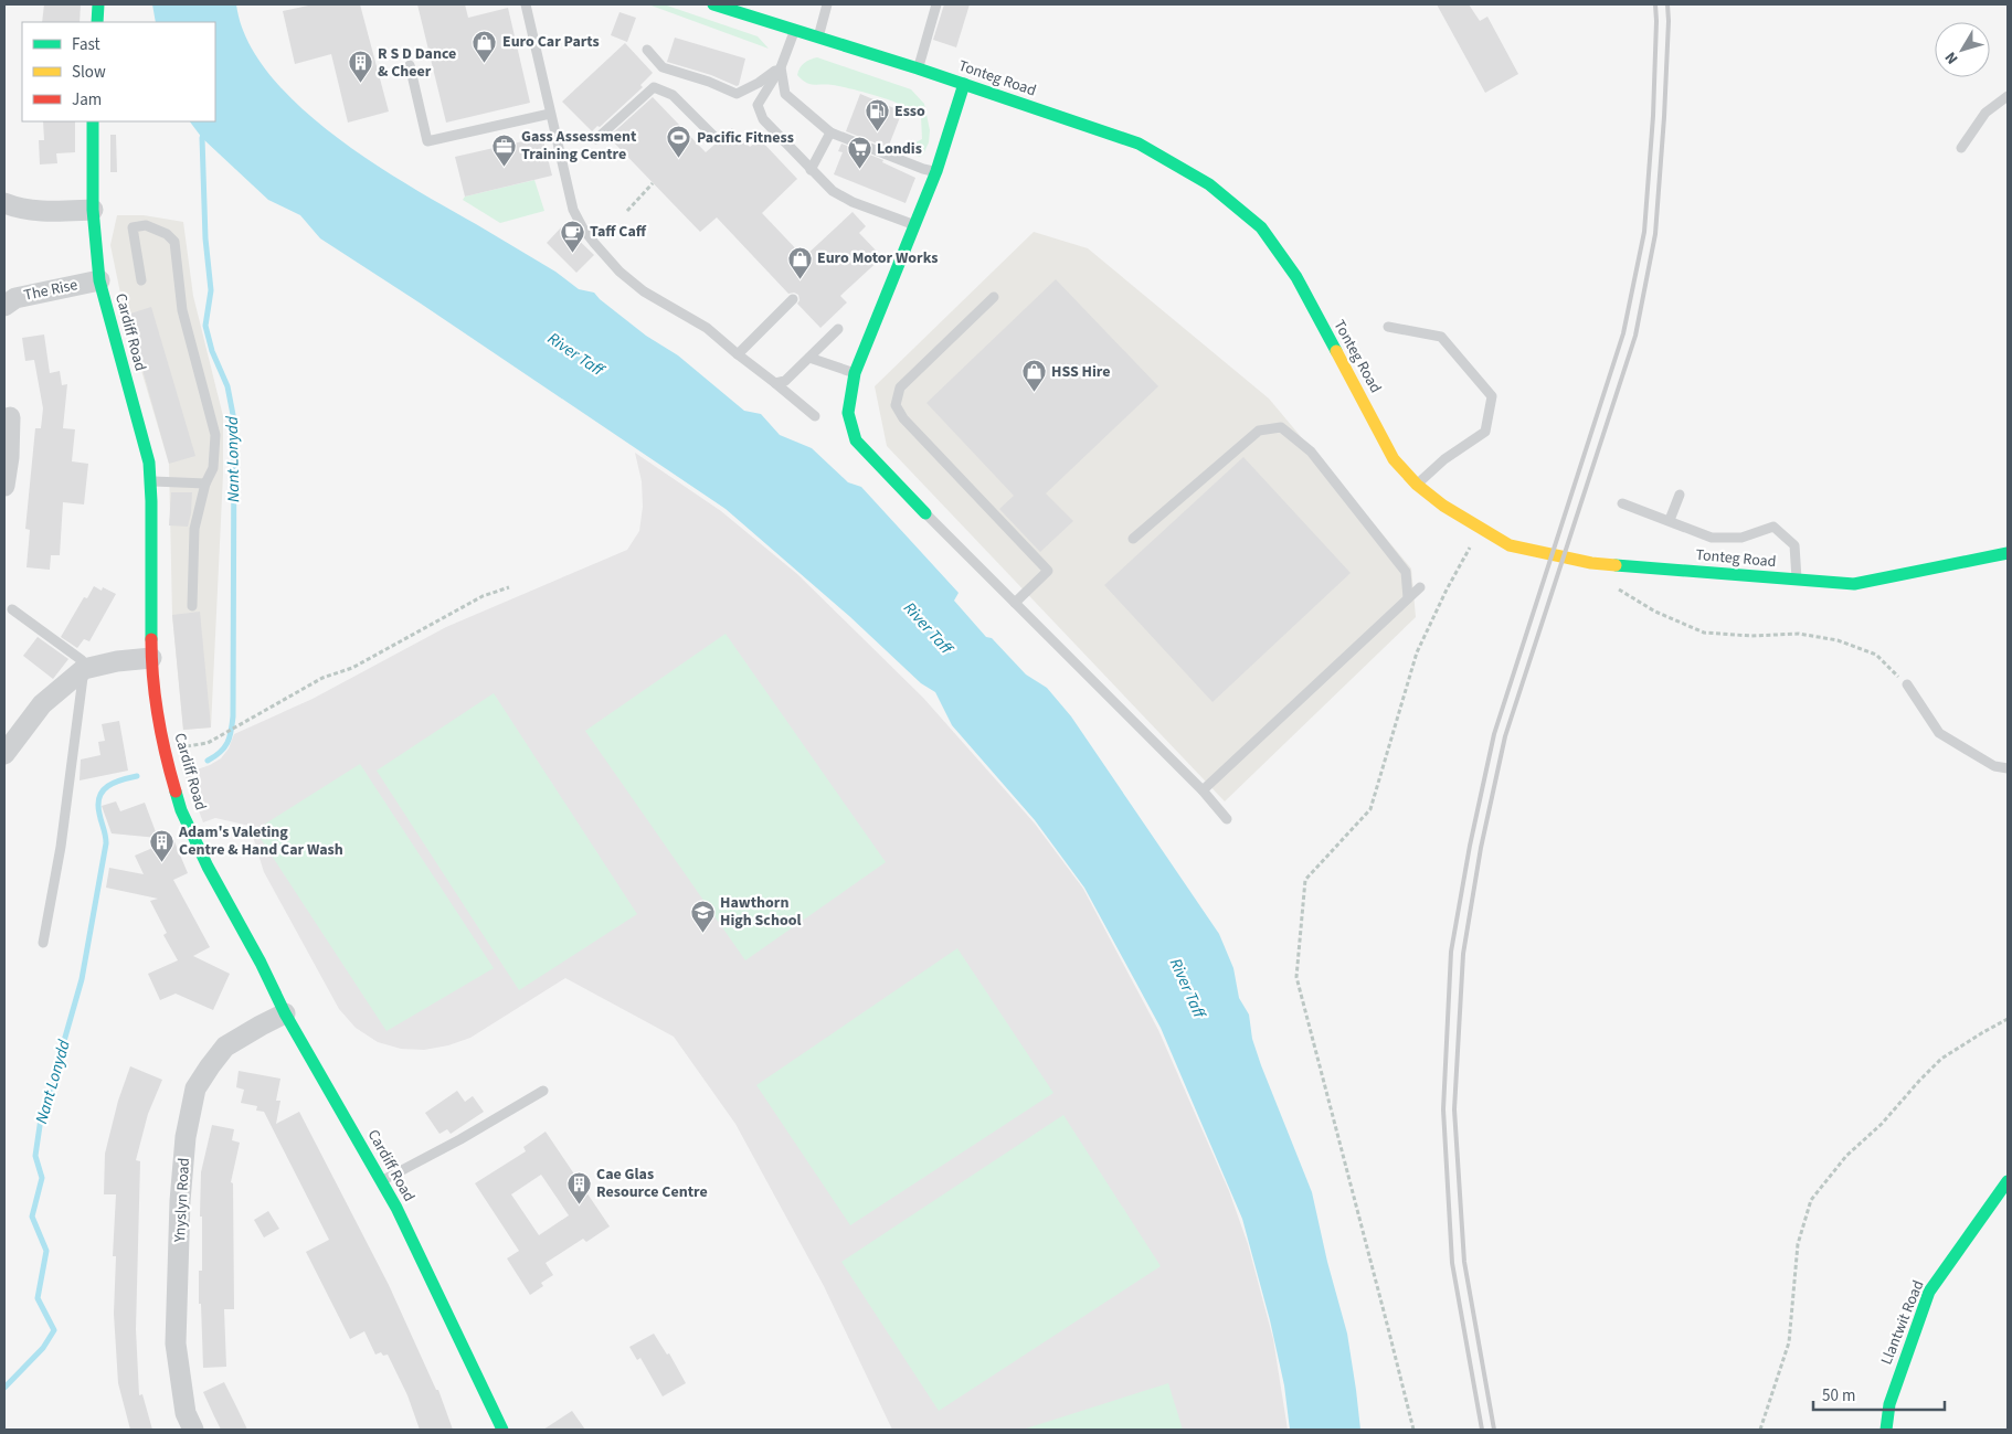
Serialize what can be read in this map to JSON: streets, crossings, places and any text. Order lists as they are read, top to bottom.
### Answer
{
  "streets": {
    "main road": ["Tonteg Road", "Cardiff Road", "Llantwit Road"],
    "street": ["The Rise", "Ynyslyn Road"]
  },
  "crossings": [
    ["The Rise", "Cardiff Road"],
    ["Cardiff Road", "Ynyslyn Road"]
  ],
  "water": ["River Taff", "Nant Lonydd"],
  "places": {
    "shop": ["Euro Car Parts", "Euro Motor Works", "HSS Hire"],
    "building": ["R S D Dance & Cheer", "Adam's Valeting Centre & Hand Car Wash", "Cae Glas Resource Centre"],
    "fuel station": ["Esso"],
    "sports": ["Pacific Fitness"],
    "office": ["Gass Assessment Training Centre"],
    "supermarket": ["Londis"],
    "cafe": ["Taff Caff"],
    "school or university": ["Hawthorn High School"]
  },
  "legend": ["Fast", "Slow", "Jam"],
  "scale_bar": "50 m",
  "north": "bottom left"
}
